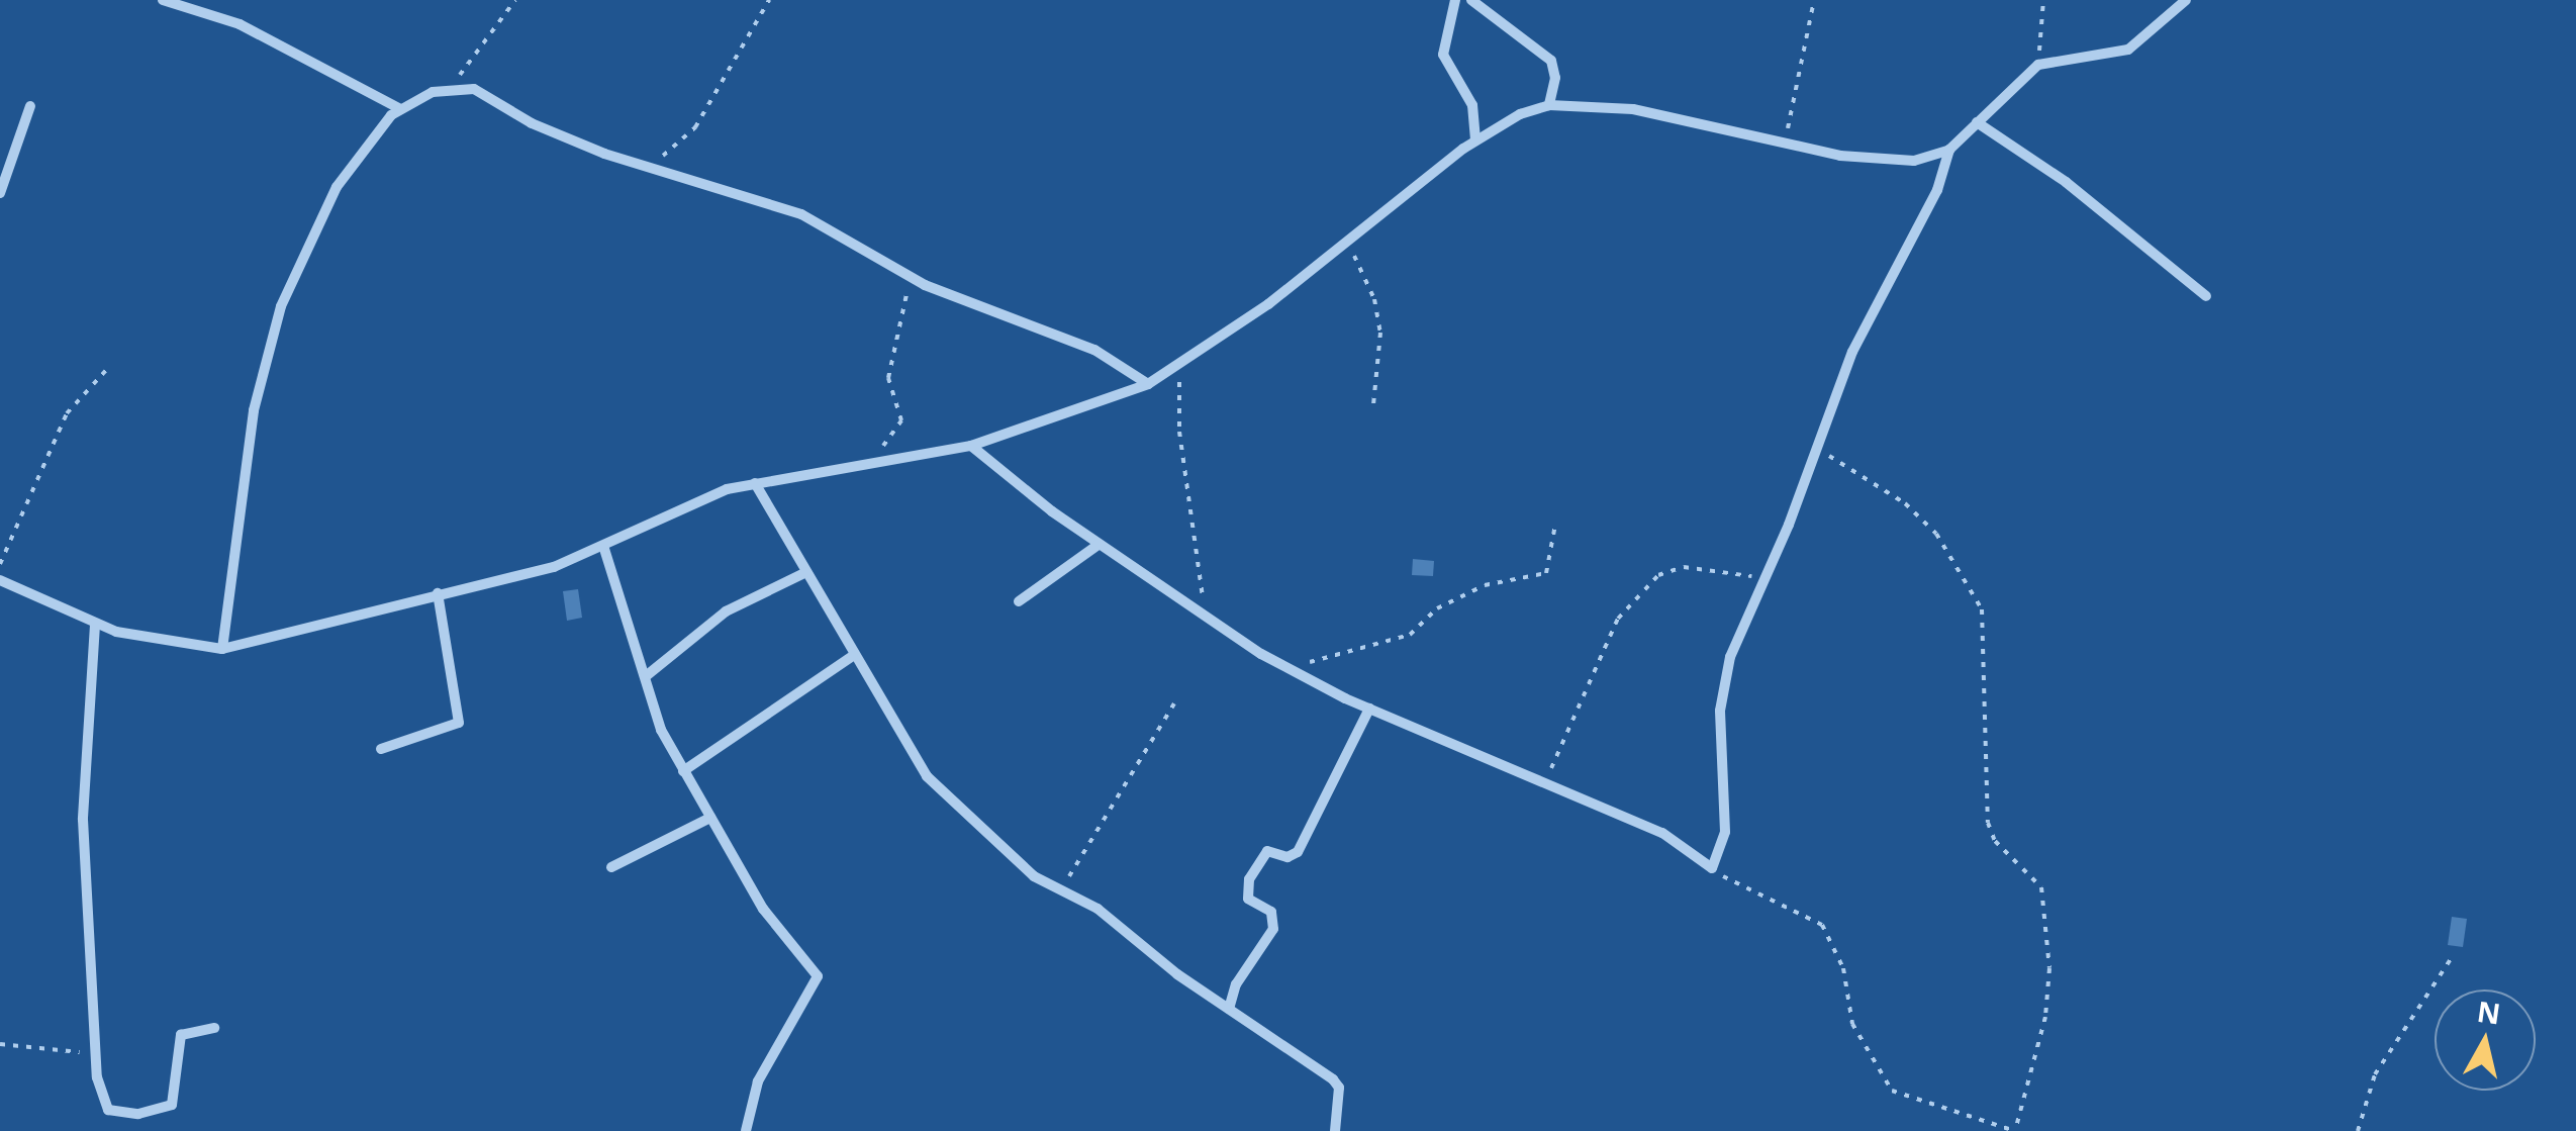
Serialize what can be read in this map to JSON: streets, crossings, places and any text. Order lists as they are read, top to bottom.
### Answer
{
  "north": "top"
}
